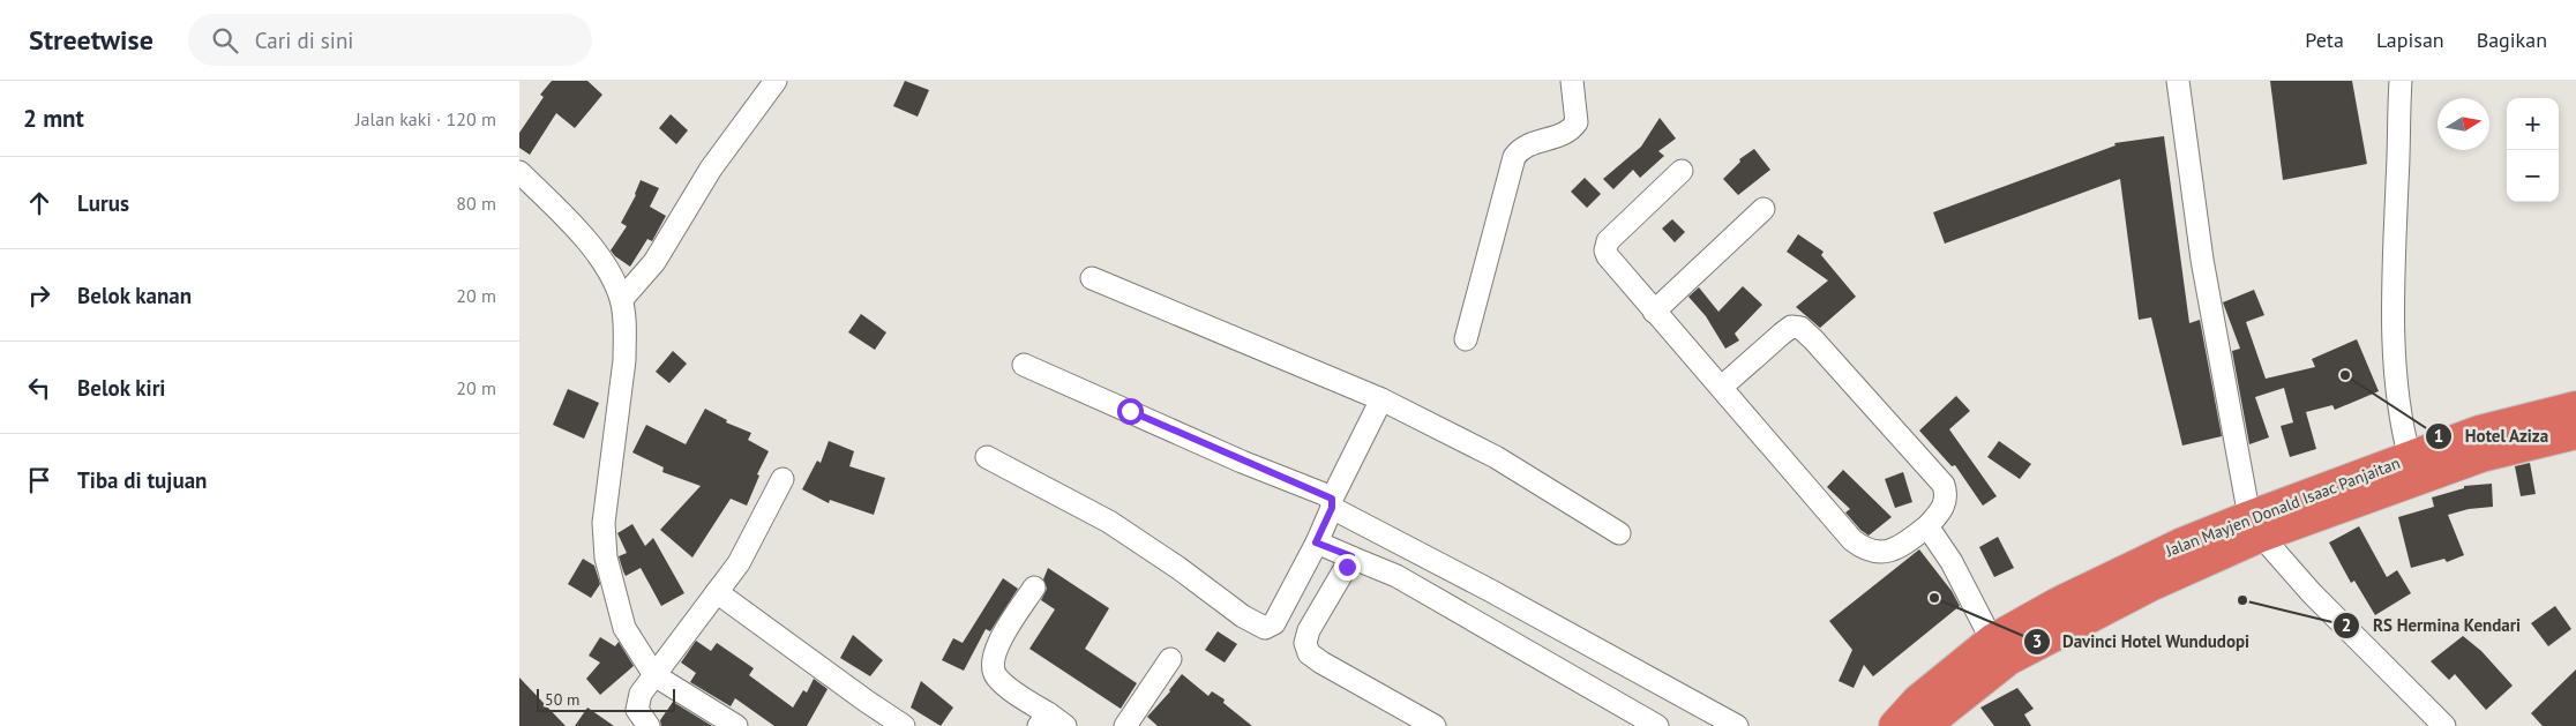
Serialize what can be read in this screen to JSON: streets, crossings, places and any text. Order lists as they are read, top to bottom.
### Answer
{
  "streets": {
    "highway": ["Jalan Mayjen Donald Isaac Panjaitan"]
  },
  "places": ["Hotel Aziza", "Davinci Hotel Wundudopi", "RS Hermina Kendari"],
  "scale_bar": "50 m",
  "north": "right",
  "page": {
    "header": "Streetwise",
    "search": "Cari di sini",
    "nav": ["Peta", "Lapisan", "Bagikan"],
    "heading": ["2 mnt", "Jalan kaki · 120 m"],
    "map_buttons": ["+", "−"],
    "list": [
      ["Lurus", "80 m"],
      ["Belok kanan", "20 m"],
      ["Belok kiri", "20 m"],
      "Tiba di tujuan"
    ],
    "scale": "50 m"
  }
}
